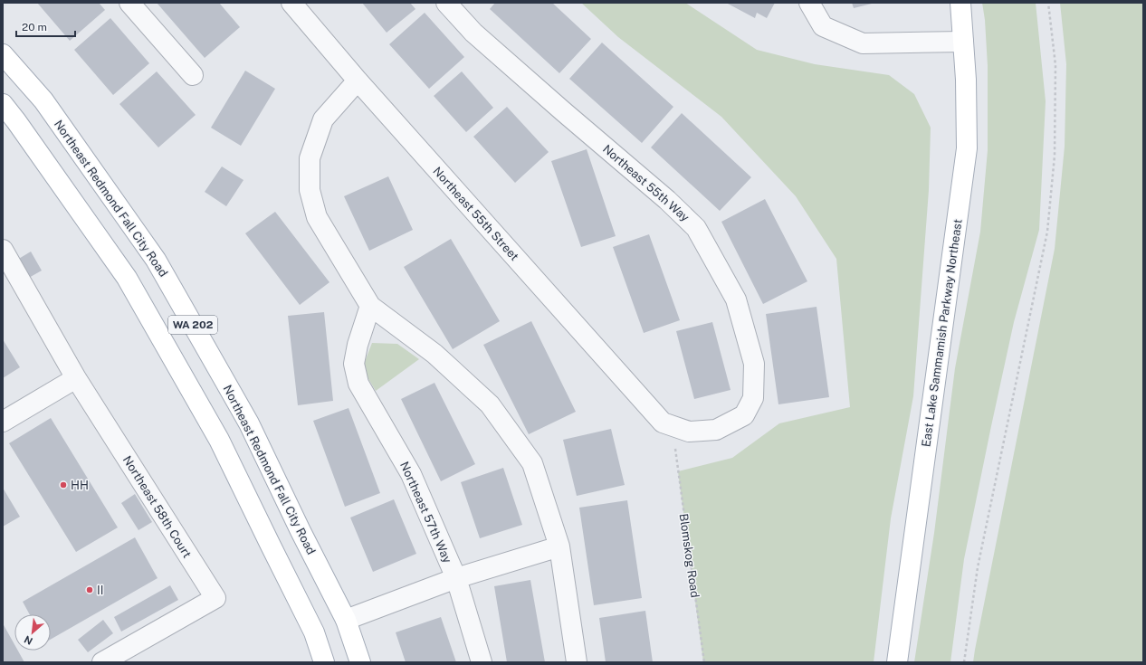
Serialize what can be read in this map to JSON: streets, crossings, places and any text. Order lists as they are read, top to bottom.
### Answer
{
  "streets": {
    "main road": ["Northeast Redmond Fall City Road", "WA 202", "East Lake Sammamish Parkway Northeast"],
    "street": [
      "Northeast 55th Way",
      "Northeast 55th Street",
      "Northeast 58th Court",
      "Northeast 57th Way"
    ],
    "path": ["Blomskog Road"]
  },
  "crossings": [
    ["Northeast 55th Way", "Northeast 55th Street"]
  ],
  "places": ["HH", "II"],
  "scale_bar": "20 m",
  "north": "bottom left"
}
